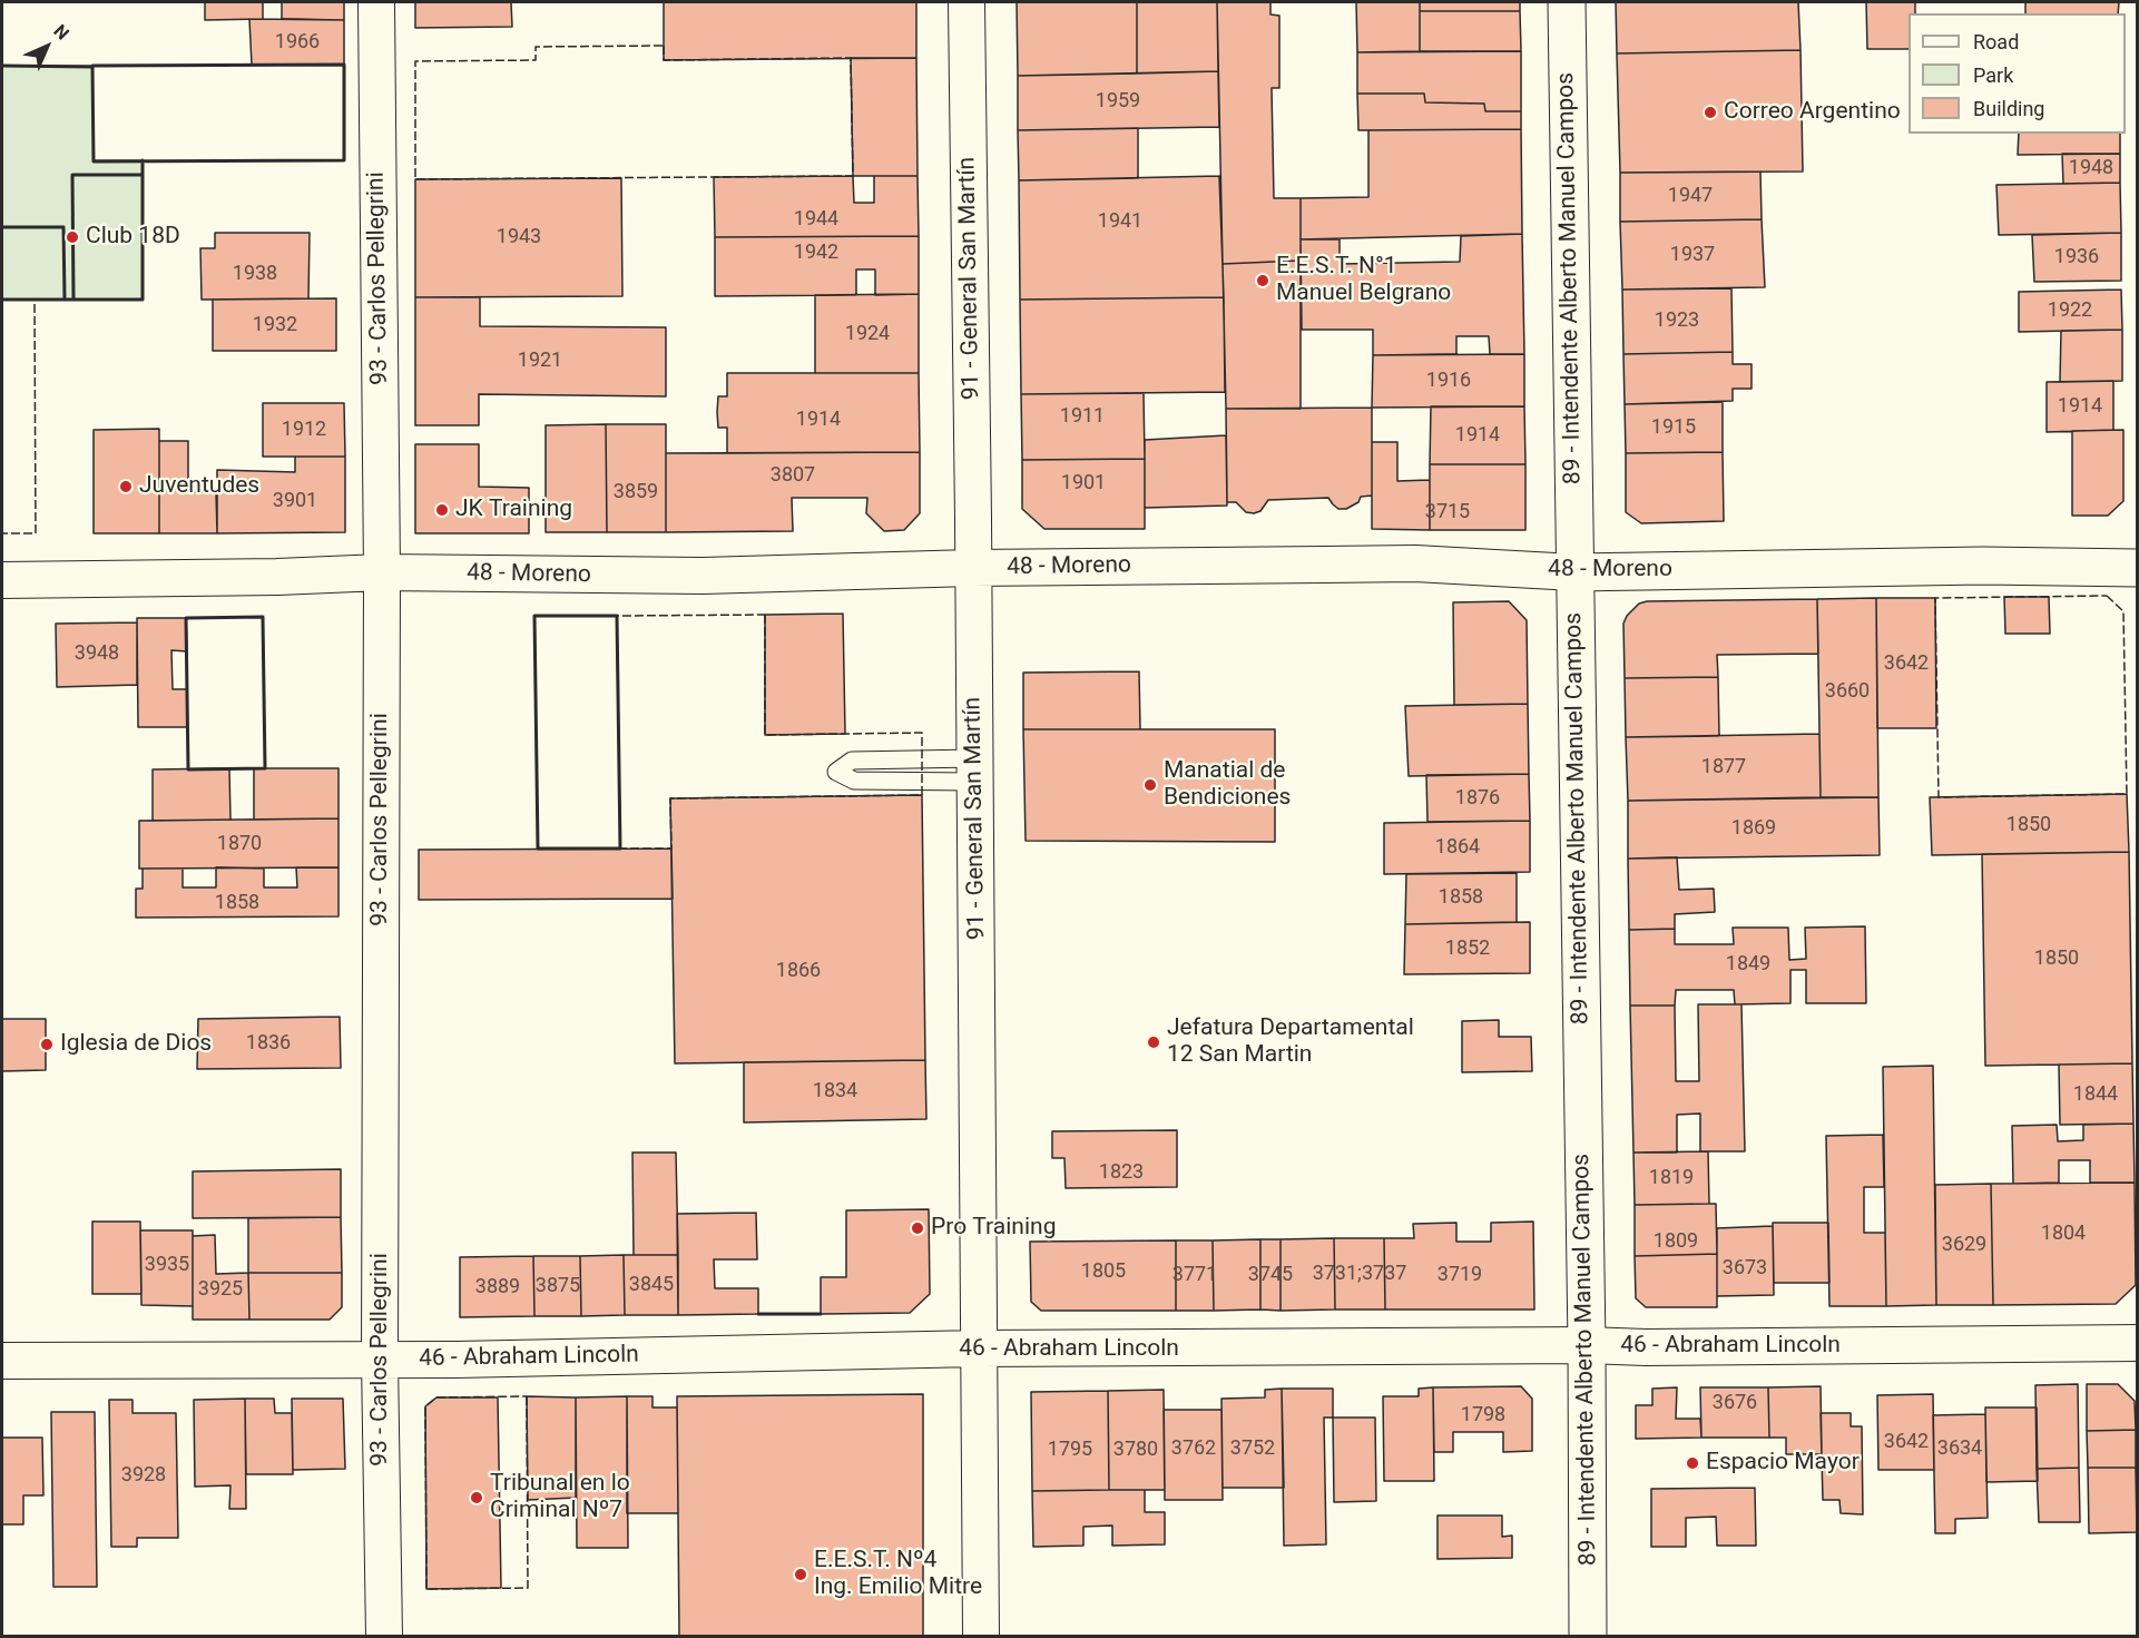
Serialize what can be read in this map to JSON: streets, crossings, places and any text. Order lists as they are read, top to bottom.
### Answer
{
  "streets": {
    "street": [
      "93 - Carlos Pellegrini",
      "91 - General San Martín",
      "89 - Intendente Alberto Manuel Campos",
      "48 - Moreno",
      "46 - Abraham Lincoln"
    ]
  },
  "crossings": [
    ["93 - Carlos Pellegrini", "48 - Moreno"],
    ["93 - Carlos Pellegrini", "46 - Abraham Lincoln"],
    ["91 - General San Martín", "48 - Moreno"],
    ["91 - General San Martín", "46 - Abraham Lincoln"],
    ["89 - Intendente Alberto Manuel Campos", "48 - Moreno"],
    ["89 - Intendente Alberto Manuel Campos", "46 - Abraham Lincoln"]
  ],
  "places": [
    "Correo Argentino",
    "Club 18D",
    "E.E.S.T. N°1 Manuel Belgrano",
    "Juventudes",
    "JK Training",
    "Manatial de Bendiciones",
    "Jefatura Departamental 12 San Martin",
    "Iglesia de Dios",
    "Pro Training",
    "Espacio Mayor",
    "Tribunal en lo Criminal Nº7",
    "E.E.S.T. Nº4 Ing. Emilio Mitre"
  ],
  "house_numbers": [
    "1966",
    "1959",
    "1948",
    "1947",
    "1944",
    "1941",
    "1943",
    "1942",
    "1937",
    "1936",
    "1938",
    "1922",
    "1923",
    "1932",
    "1924",
    "1921",
    "1916",
    "1914",
    "1911",
    "1914",
    "1915",
    "1912",
    "1914",
    "3807",
    "1901",
    "3859",
    "3901",
    "3715",
    "3948",
    "3642",
    "3660",
    "1877",
    "1876",
    "1850",
    "1869",
    "1870",
    "1864",
    "1858",
    "1858",
    "1852",
    "1850",
    "1849",
    "1866",
    "1836",
    "1834",
    "1844",
    "1823",
    "1819",
    "1804",
    "1809",
    "3629",
    "3935",
    "3673",
    "1805",
    "3731;3737",
    "3771",
    "3745",
    "3719",
    "3845",
    "3875",
    "3889",
    "3925",
    "3676",
    "1798",
    "3642",
    "3762",
    "3752",
    "3634",
    "1795",
    "3780",
    "3928"
  ],
  "legend": ["Road", "Park", "Building"],
  "north": "top right"
}
